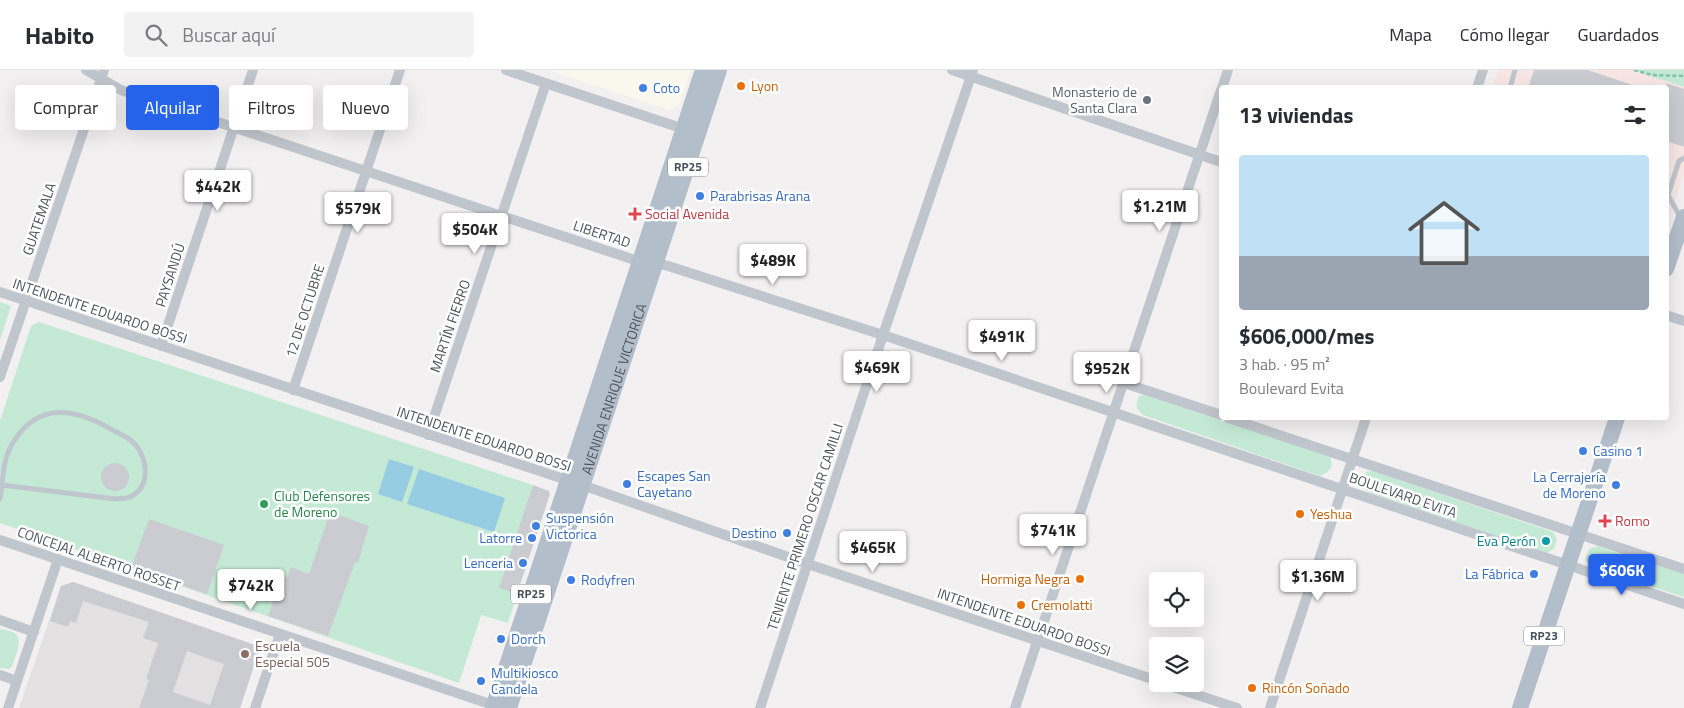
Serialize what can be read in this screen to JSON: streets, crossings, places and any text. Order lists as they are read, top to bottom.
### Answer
{
  "streets": {
    "main road": ["RP25", "AVENIDA ENRIQUE VICTORICA", "RP23"],
    "street": [
      "GUATEMALA",
      "LIBERTAD",
      "PAYSANDÚ",
      "INTENDENTE EDUARDO BOSSI",
      "12 DE OCTUBRE",
      "MARTÍN FIERRO",
      "BOULEVARD EVITA",
      "TENIENTE PRIMERO OSCAR CAMILLI",
      "CONCEJAL ALBERTO ROSSET"
    ]
  },
  "crossings": [
    ["GUATEMALA", "LIBERTAD"],
    ["GUATEMALA", "INTENDENTE EDUARDO BOSSI"],
    ["LIBERTAD", "12 DE OCTUBRE"],
    ["LIBERTAD", "MARTÍN FIERRO"],
    ["LIBERTAD", "AVENIDA ENRIQUE VICTORICA"],
    ["LIBERTAD", "BOULEVARD EVITA"],
    ["LIBERTAD", "TENIENTE PRIMERO OSCAR CAMILLI"],
    ["PAYSANDÚ", "INTENDENTE EDUARDO BOSSI"],
    ["INTENDENTE EDUARDO BOSSI", "12 DE OCTUBRE"],
    ["INTENDENTE EDUARDO BOSSI", "MARTÍN FIERRO"],
    ["INTENDENTE EDUARDO BOSSI", "AVENIDA ENRIQUE VICTORICA"],
    ["INTENDENTE EDUARDO BOSSI", "TENIENTE PRIMERO OSCAR CAMILLI"],
    ["AVENIDA ENRIQUE VICTORICA", "CONCEJAL ALBERTO ROSSET"],
    ["BOULEVARD EVITA", "RP23"]
  ],
  "places": {
    "other": [
      "Lyon",
      "Coto",
      "Monasterio de Santa Clara",
      "Parabrisas Arana",
      "Casino 1",
      "Escapes San Cayetano",
      "La Cerrajería de Moreno",
      "Club Defensores de Moreno",
      "Yeshua",
      "Suspensión Victorica",
      "Destino",
      "Latorre",
      "Eva Perón",
      "Lenceria",
      "La Fábrica",
      "Hormiga Negra",
      "Rodyfren",
      "Cremolatti",
      "Dorch",
      "Escuela Especial 505",
      "Multikiosco Candela",
      "Rincón Soñado"
    ],
    "health": ["Social Avenida", "Romo"]
  },
  "page": {
    "header": "Habito",
    "search": "Buscar aquí",
    "nav": ["Mapa", "Cómo llegar", "Guardados"],
    "chip": [
      "Comprar",
      "Alquilar",
      "Filtros",
      "Nuevo"
    ],
    "heading": "13 viviendas",
    "list": [
      {
        "name": "$606,000/mes",
        "note": "3 hab. · 95 m² · Boulevard Evita"
      }
    ],
    "price": [
      "$442K",
      "$1.21M",
      "$579K",
      "$504K",
      "$489K",
      "$491K",
      "$469K",
      "$952K",
      "$741K",
      "$465K",
      "$606K",
      "$1.36M",
      "$742K"
    ]
  }
}
